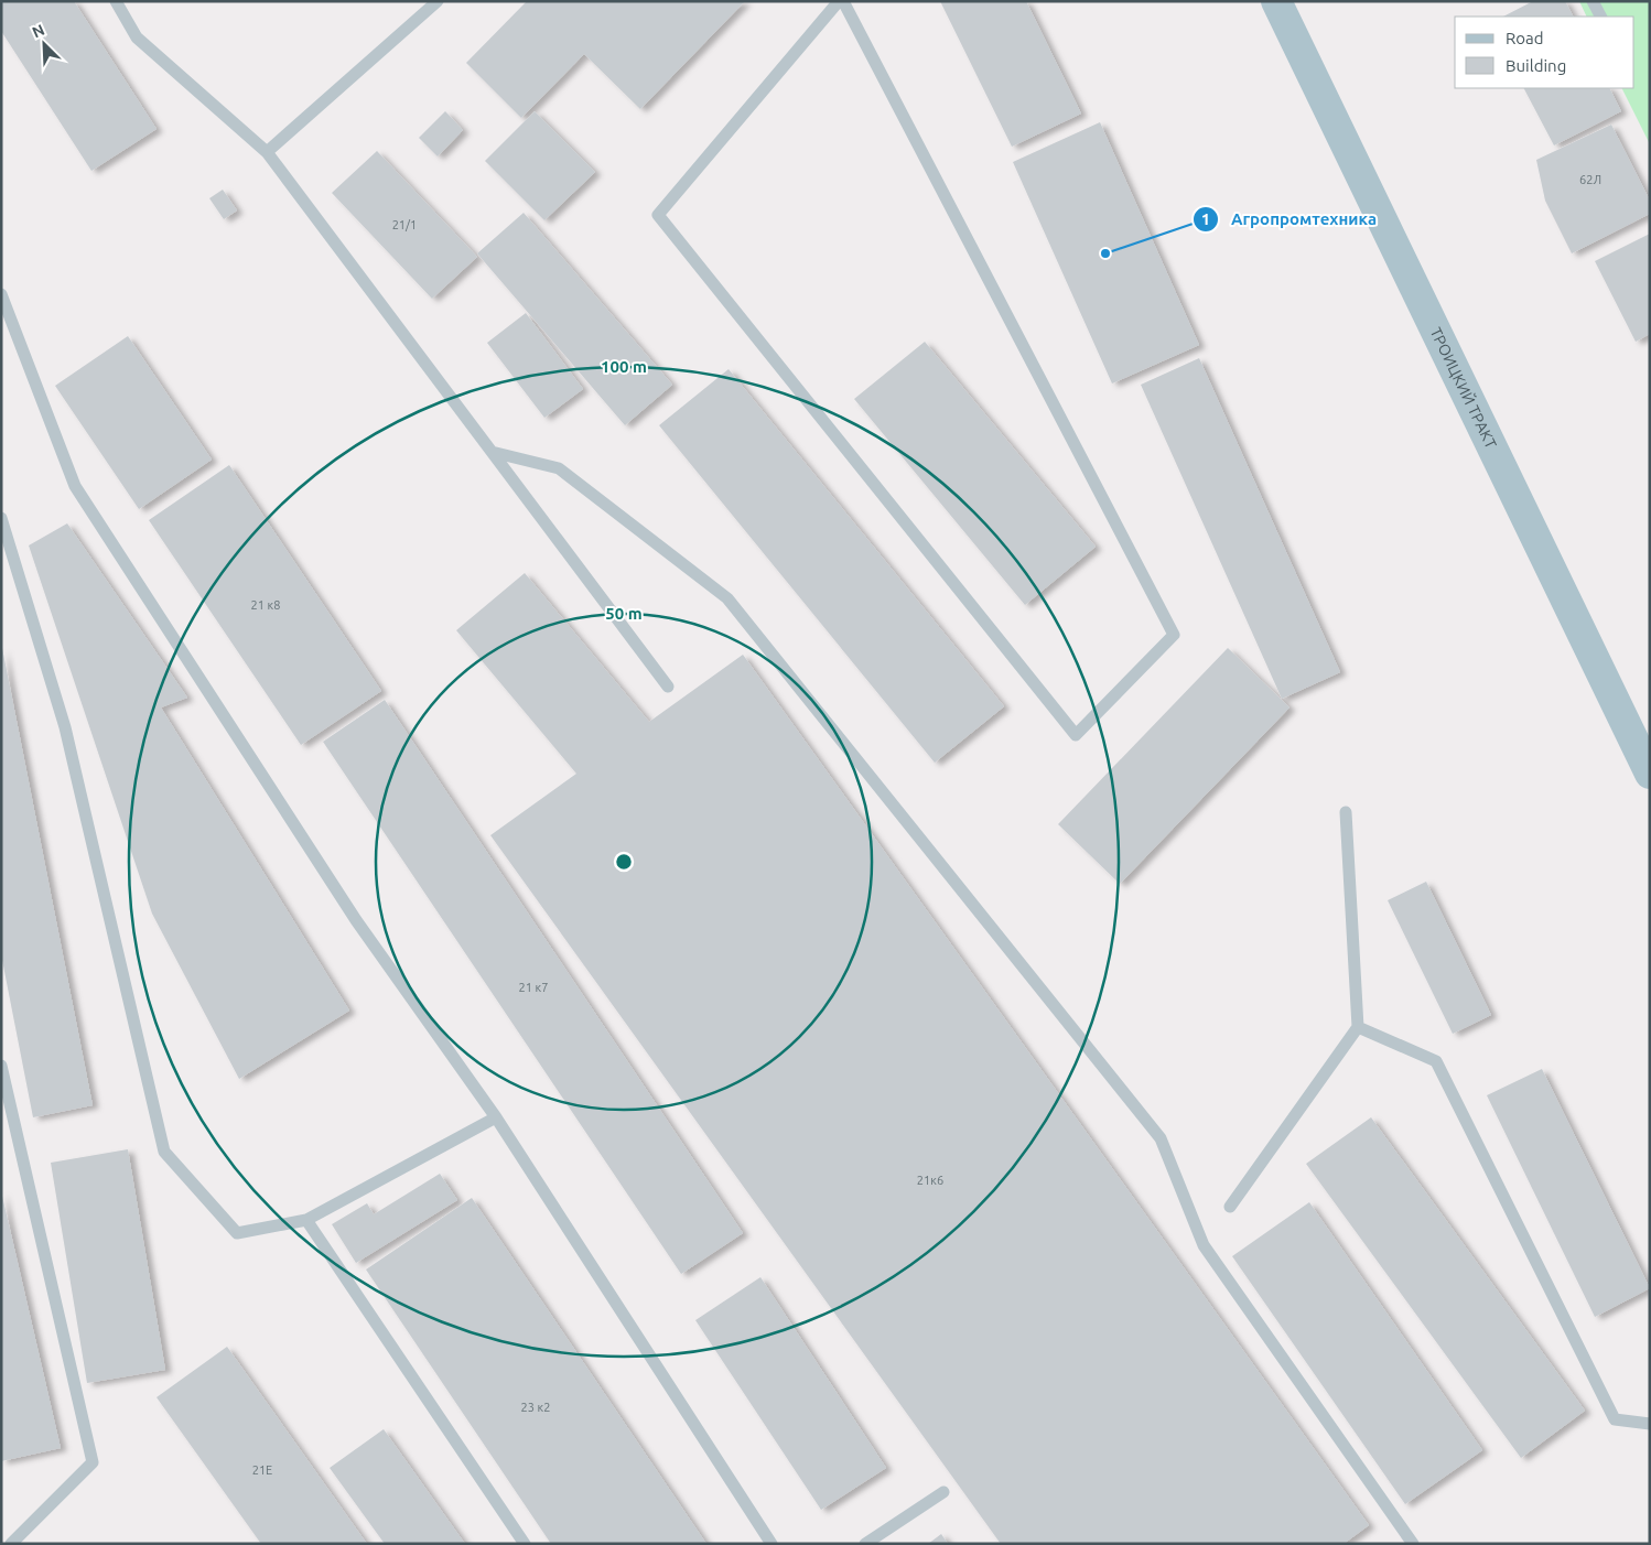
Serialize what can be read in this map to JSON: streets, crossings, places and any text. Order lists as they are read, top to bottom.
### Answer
{
  "streets": {
    "main road": ["ТРОИЦКИЙ ТРАКТ"]
  },
  "places": ["Агропромтехника"],
  "house_numbers": [
    "62Л",
    "21/1",
    "21 к8",
    "21 к7",
    "21к6",
    "23 к2",
    "21Е"
  ],
  "legend": ["Road", "Building"],
  "north": "top left",
  "rings": ["100 m", "50 m"]
}
